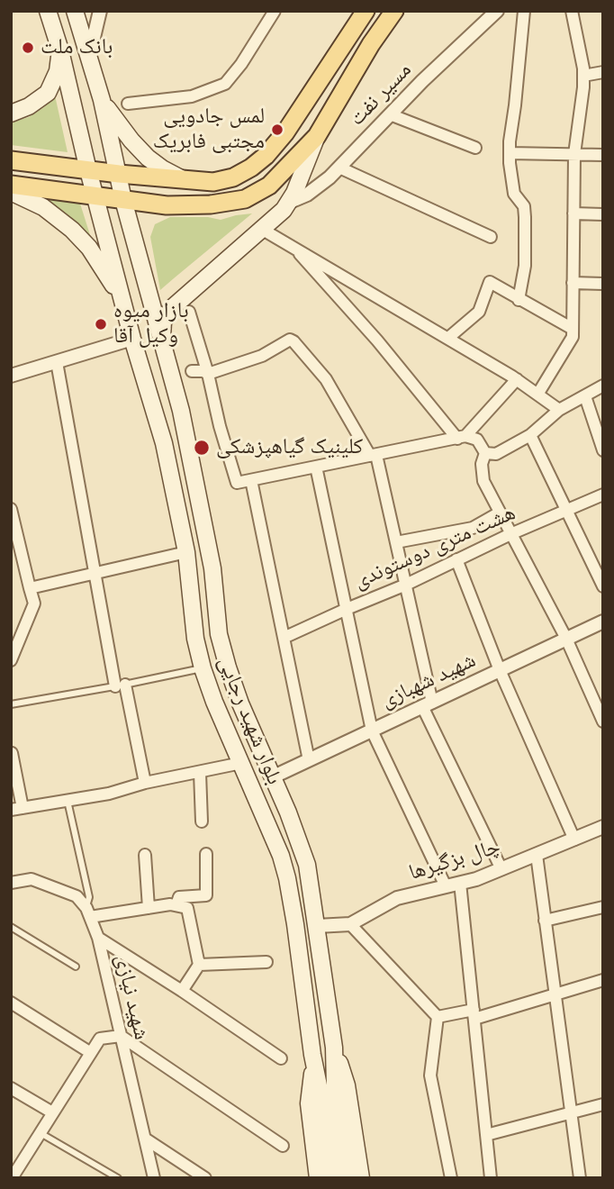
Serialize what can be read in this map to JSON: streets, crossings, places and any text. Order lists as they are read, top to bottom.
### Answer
{
  "streets": {
    "main road": ["بلوار شهید رجایی"],
    "street": [
      "مسیر نفت",
      "هشت متری دوستوندی",
      "شهید شهبازی",
      "چال بزگیرها",
      "شهید نیازی"
    ]
  },
  "crossings": [
    ["شهید شهبازی", "بلوار شهید رجایی"],
    ["بلوار شهید رجایی", "چال بزگیرها"]
  ],
  "places": [
    "بانک ملت",
    "لمس جادویی مجتبی فابریک",
    "بازار میوه وکیل آقا",
    "کلینیک گیاهپزشکی"
  ]
}
